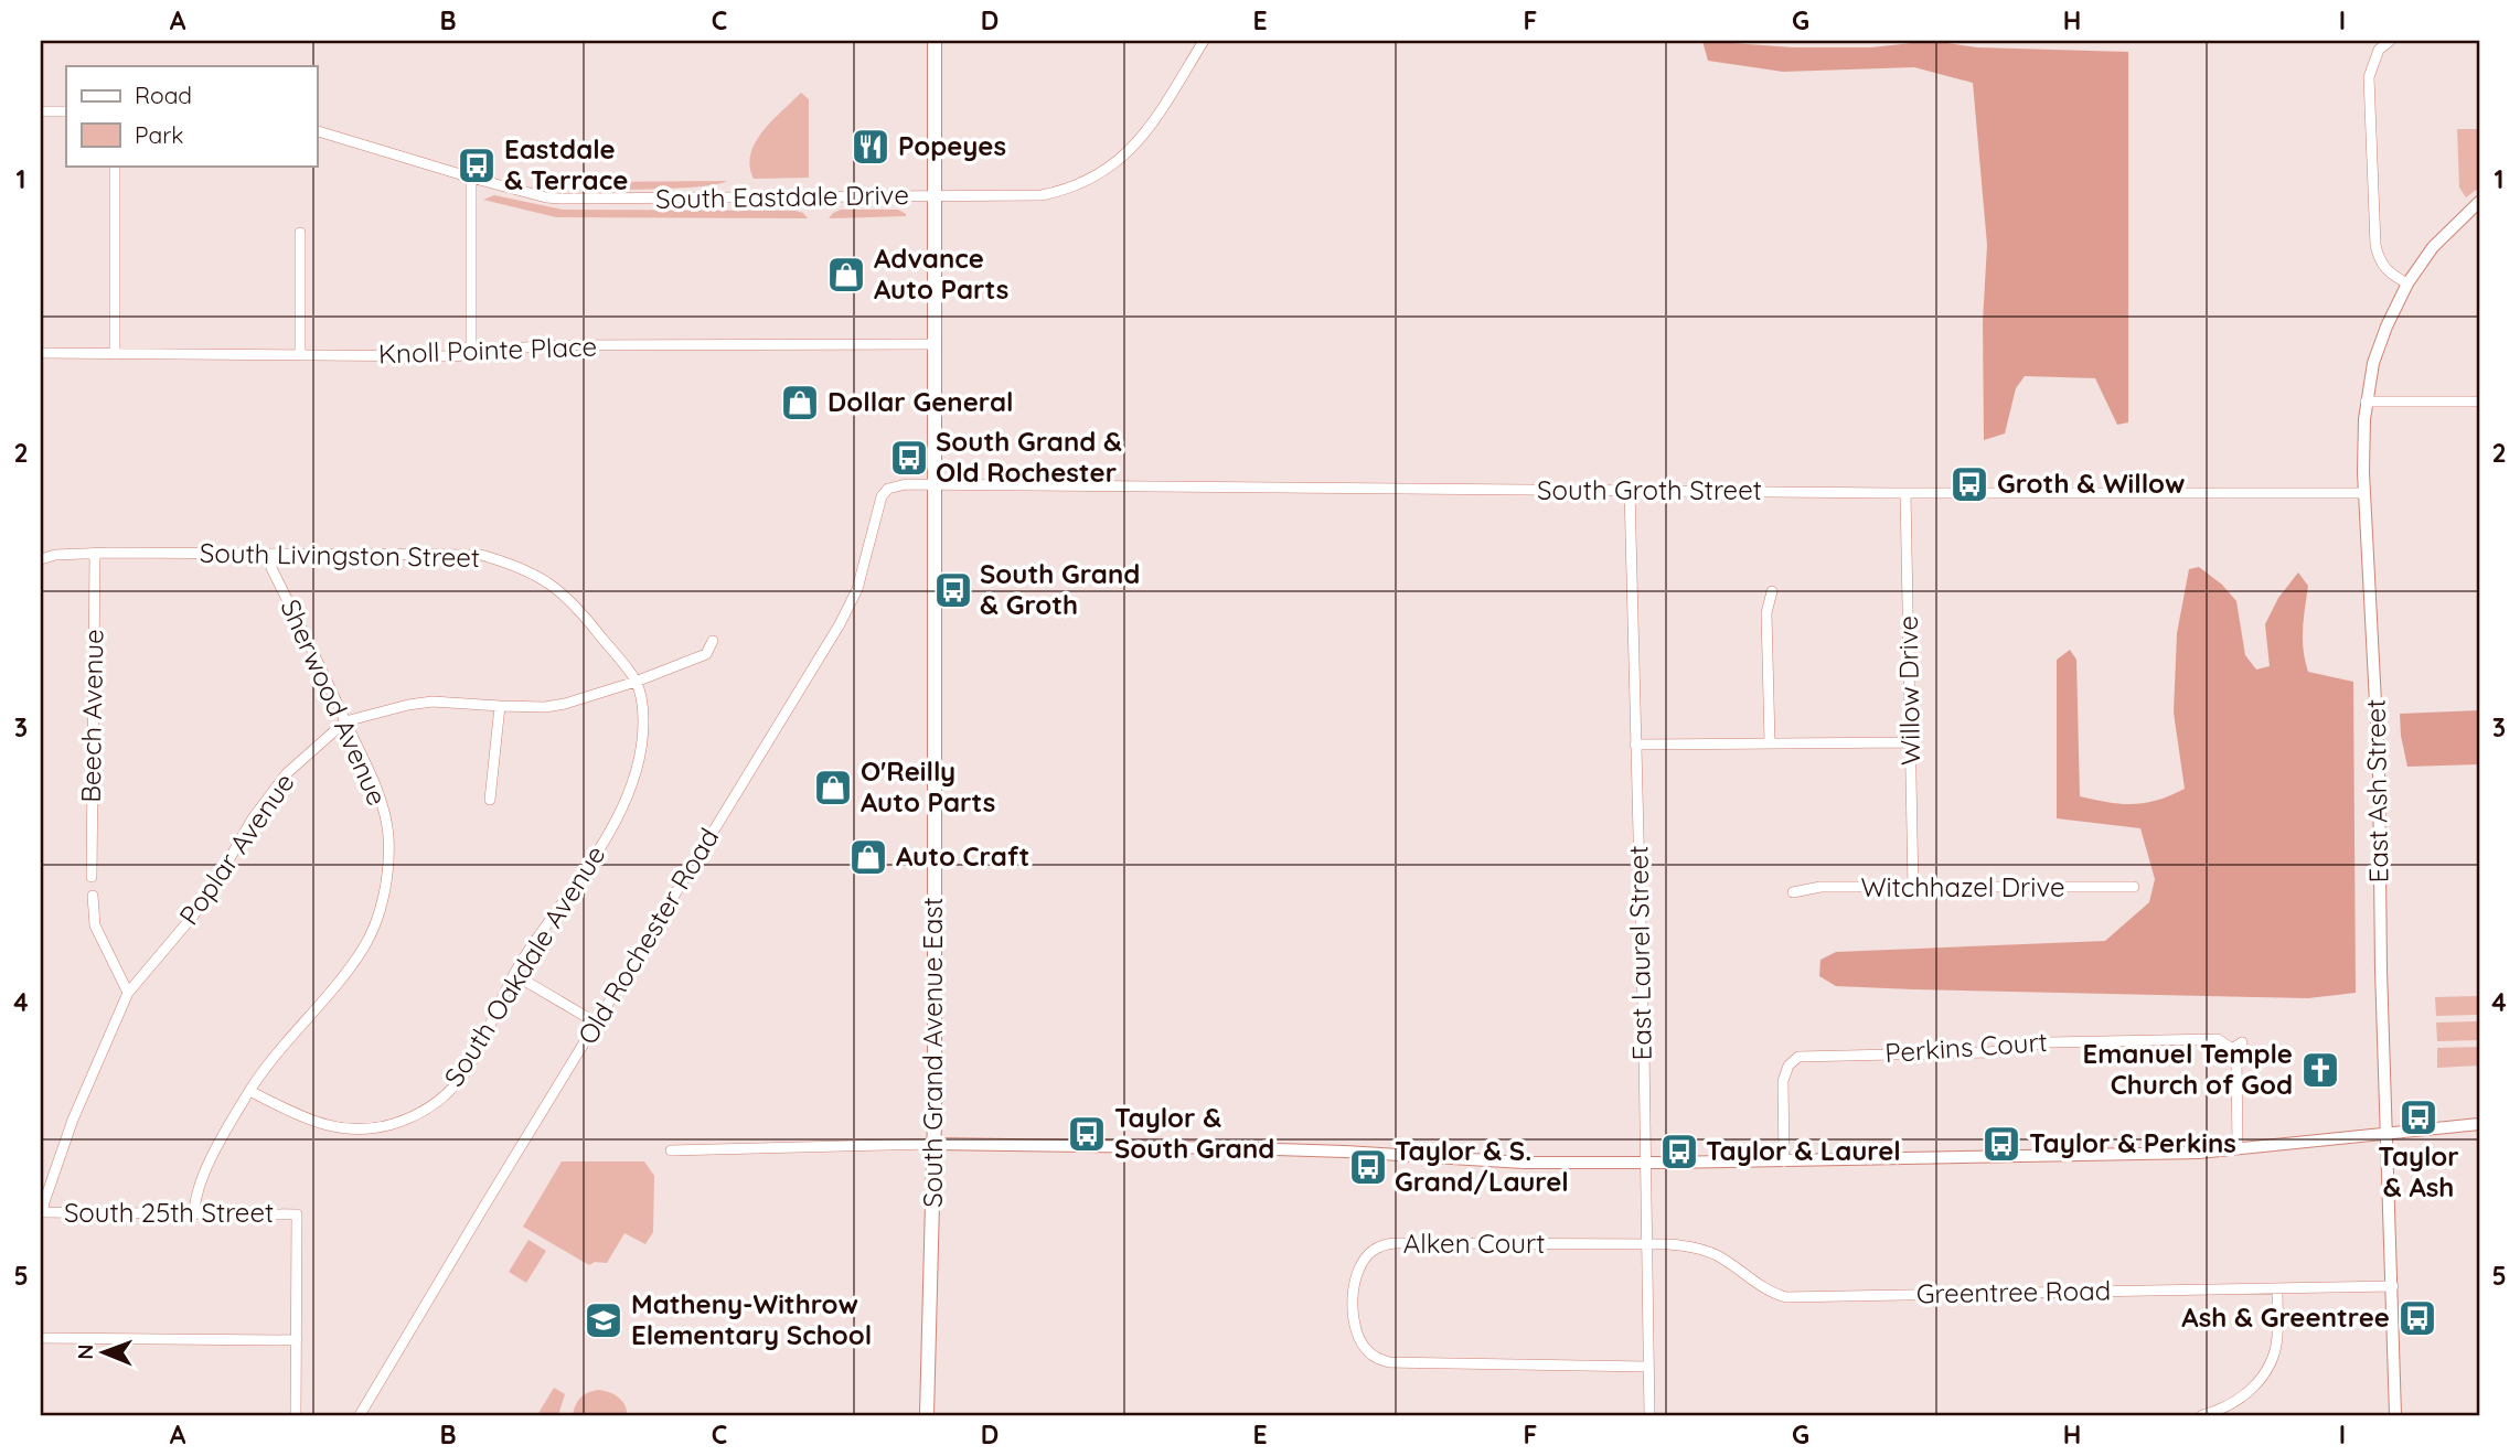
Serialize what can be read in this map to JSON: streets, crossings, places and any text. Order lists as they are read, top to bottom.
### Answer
{
  "streets": {
    "main road": ["South Grand Avenue East"],
    "street": [
      "South Eastdale Drive",
      "Knoll Pointe Place",
      "South Groth Street",
      "South Livingston Street",
      "Willow Drive",
      "Sherwood Avenue",
      "Beech Avenue",
      "East Ash Street",
      "Poplar Avenue",
      "Witchhazel Drive",
      "Old Rochester Road",
      "East Laurel Street",
      "South Oakdale Avenue",
      "Perkins Court",
      "South 25th Street",
      "Alken Court",
      "Greentree Road"
    ]
  },
  "crossings": [
    ["South Eastdale Drive", "South Grand Avenue East"],
    ["Knoll Pointe Place", "South Grand Avenue East"],
    ["South Groth Street", "Willow Drive"],
    ["South Groth Street", "East Ash Street"],
    ["South Groth Street", "Old Rochester Road"],
    ["South Groth Street", "East Laurel Street"],
    ["South Groth Street", "South Grand Avenue East"],
    ["South Livingston Street", "Sherwood Avenue"],
    ["South Livingston Street", "Beech Avenue"],
    ["South Livingston Street", "Poplar Avenue"],
    ["South Livingston Street", "South Oakdale Avenue"],
    ["Willow Drive", "Witchhazel Drive"],
    ["Sherwood Avenue", "Poplar Avenue"],
    ["Sherwood Avenue", "South Oakdale Avenue"],
    ["Sherwood Avenue", "South 25th Street"],
    ["East Ash Street", "Greentree Road"],
    ["Poplar Avenue", "South Oakdale Avenue"],
    ["Poplar Avenue", "South 25th Street"],
    ["Old Rochester Road", "South Grand Avenue East"],
    ["East Laurel Street", "Alken Court"],
    ["East Laurel Street", "Greentree Road"],
    ["Alken Court", "Greentree Road"]
  ],
  "places": {
    "restaurant": ["Popeyes"],
    "bus stop": [
      "Eastdale & Terrace",
      "South Grand & Old Rochester",
      "Groth & Willow",
      "South Grand & Groth",
      "Taylor & Ash",
      "Taylor & South Grand",
      "Taylor & Perkins",
      "Taylor & Laurel",
      "Taylor & S. Grand/Laurel",
      "Ash & Greentree"
    ],
    "shop": [
      "Advance Auto Parts",
      "Dollar General",
      "O'Reilly Auto Parts",
      "Auto Craft"
    ],
    "church": ["Emanuel Temple Church of God"],
    "school or university": ["Matheny-Withrow Elementary School"]
  },
  "legend": ["Road", "Park"],
  "north": "left",
  "grid": {
    "columns": [
      "A",
      "B",
      "C",
      "D",
      "E",
      "F",
      "G",
      "H",
      "I"
    ],
    "rows": [
      "1",
      "2",
      "3",
      "4",
      "5"
    ]
  }
}
